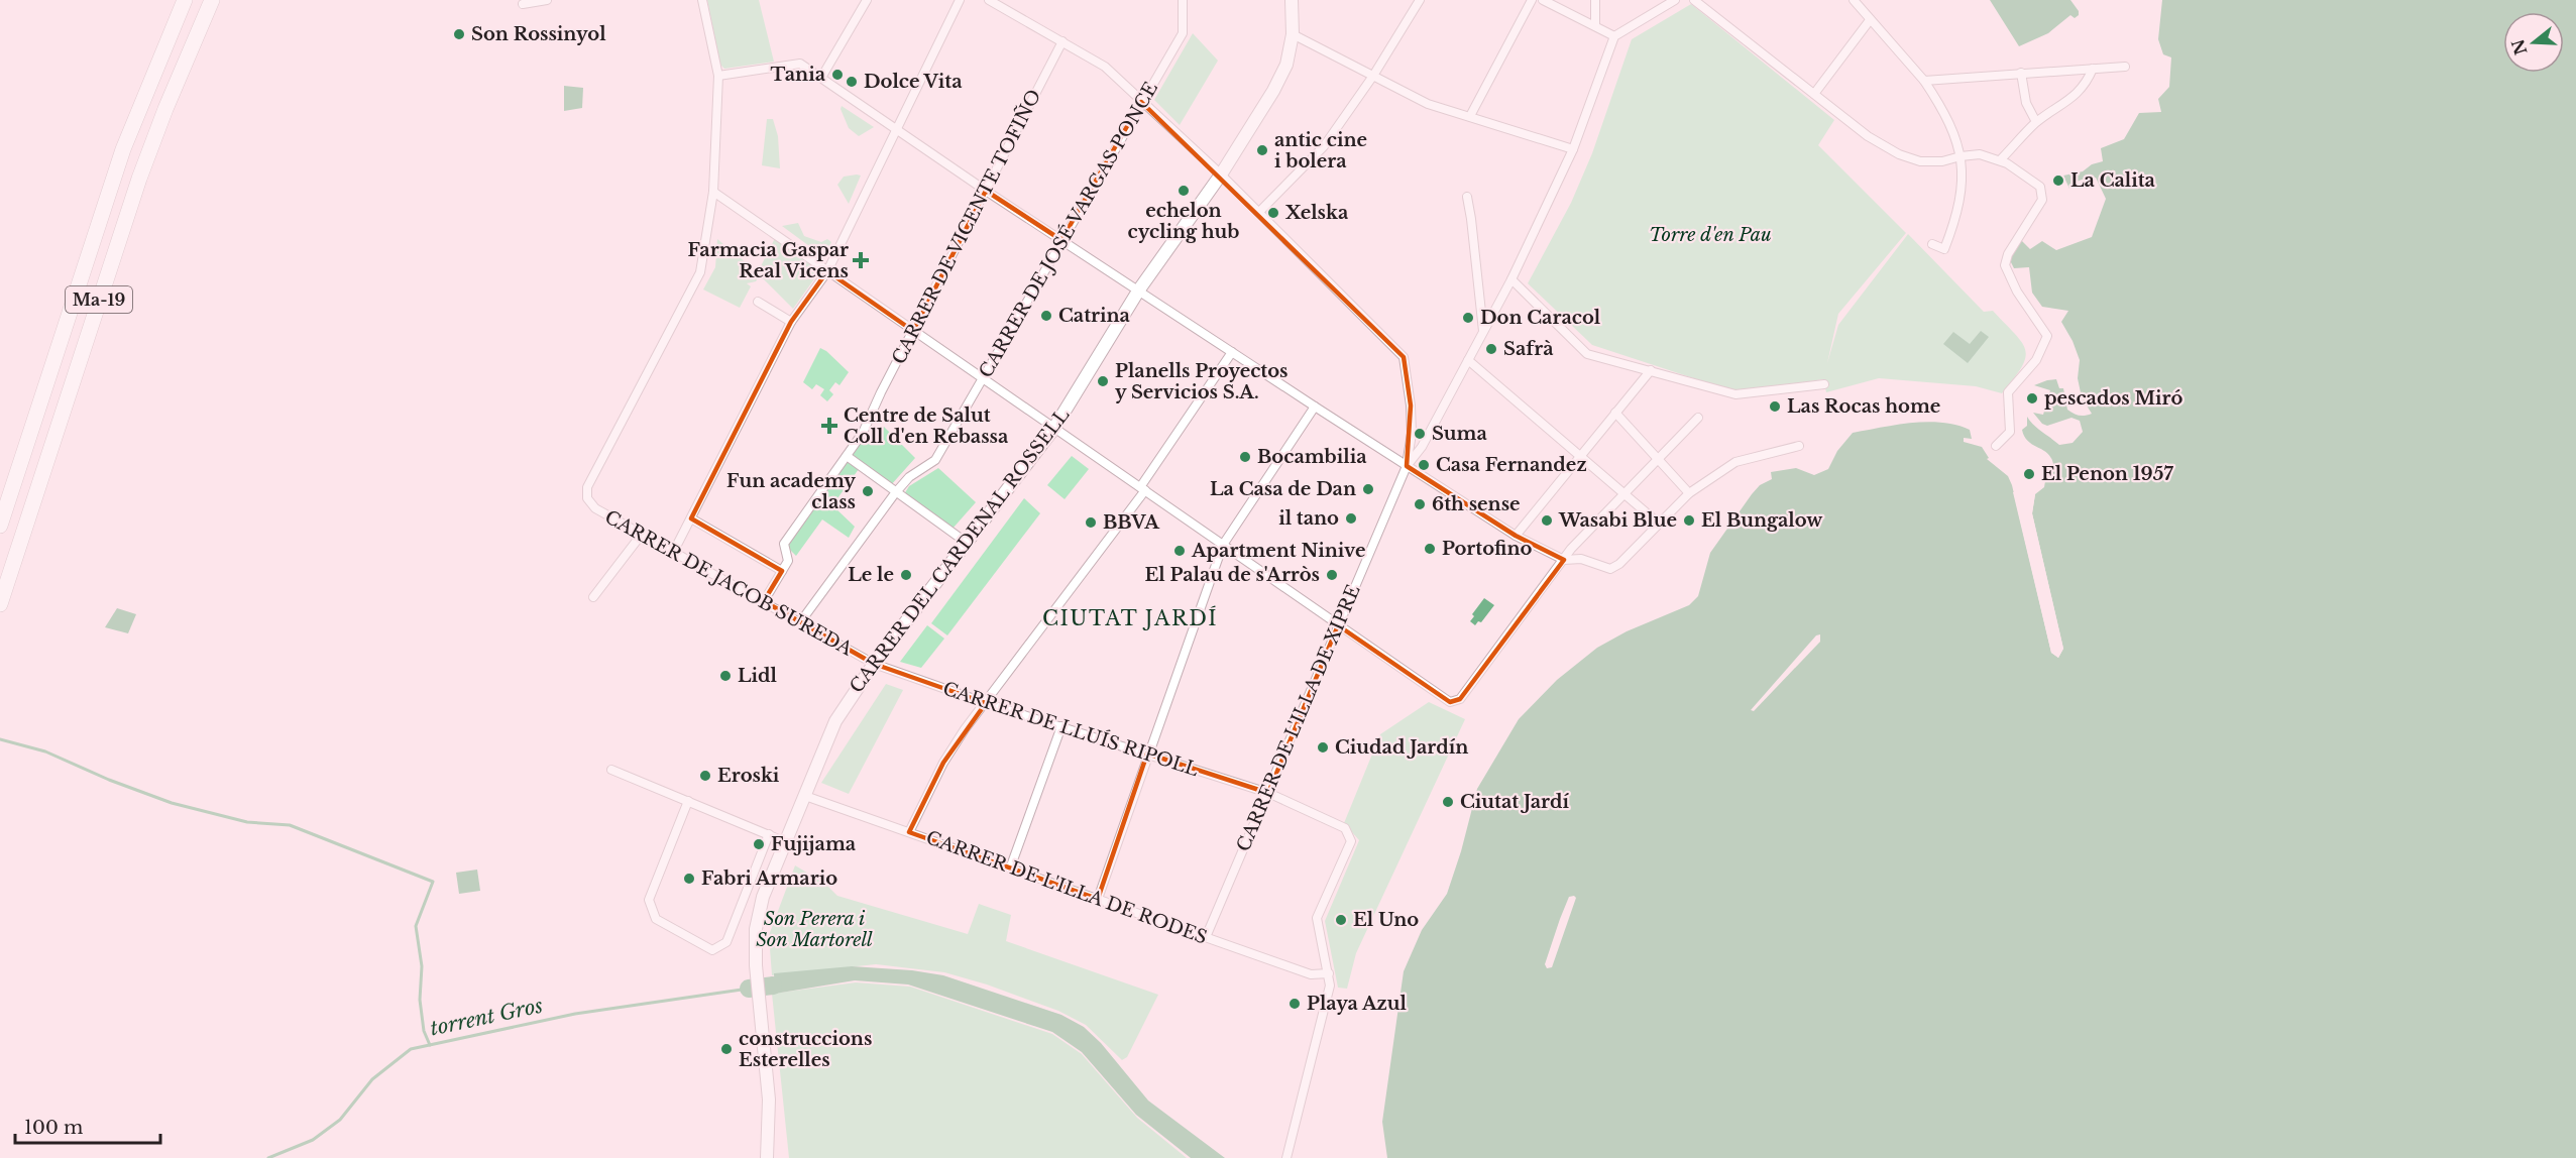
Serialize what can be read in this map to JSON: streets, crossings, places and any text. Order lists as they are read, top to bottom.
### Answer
{
  "streets": {
    "highway": ["Ma-19"],
    "street": [
      "CARRER DE VICENTE TOFIÑO",
      "CARRER DE JOSÉ VARGAS PONCE",
      "CARRER DEL CARDENAL ROSSELL",
      "CARRER DE JACOB SUREDA",
      "CARRER DE L'ILLA DE XIPRE",
      "CARRER DE LLUÍS RIPOLL",
      "CARRER DE L'ILLA DE RODES"
    ]
  },
  "crossings": [
    ["CARRER DE JOSÉ VARGAS PONCE", "CARRER DE JACOB SUREDA"],
    ["CARRER DEL CARDENAL ROSSELL", "CARRER DE JACOB SUREDA"],
    ["CARRER DEL CARDENAL ROSSELL", "CARRER DE LLUÍS RIPOLL"],
    ["CARRER DEL CARDENAL ROSSELL", "CARRER DE L'ILLA DE RODES"],
    ["CARRER DE JACOB SUREDA", "CARRER DE LLUÍS RIPOLL"],
    ["CARRER DE L'ILLA DE XIPRE", "CARRER DE LLUÍS RIPOLL"],
    ["CARRER DE L'ILLA DE XIPRE", "CARRER DE L'ILLA DE RODES"],
    ["CARRER DE LLUÍS RIPOLL", "CARRER DE L'ILLA DE RODES"]
  ],
  "districts": ["CIUTAT JARDÍ"],
  "water": ["torrent Gros"],
  "parks": ["Torre d'en Pau", "Son Perera i Son Martorell"],
  "places": {
    "other": [
      "Son Rossinyol",
      "Tania",
      "Dolce Vita",
      "antic cine i bolera",
      "La Calita",
      "echelon cycling hub",
      "Xelska",
      "Catrina",
      "Don Caracol",
      "Safrà",
      "Planells Proyectos y Servicios S.A.",
      "pescados Miró",
      "Las Rocas home",
      "Suma",
      "Bocambilia",
      "Casa Fernandez",
      "El Penon 1957",
      "La Casa de Dan",
      "Fun academy class",
      "6th sense",
      "il tano",
      "Wasabi Blue",
      "El Bungalow",
      "BBVA",
      "Portofino",
      "Apartment Ninive",
      "Le le",
      "El Palau de s'Arròs",
      "Lidl",
      "Ciudad Jardín",
      "Eroski",
      "Ciutat Jardí",
      "Fujijama",
      "Fabri Armario",
      "El Uno",
      "Playa Azul",
      "construccions Esterelles"
    ],
    "health": ["Farmacia Gaspar Real Vicens", "Centre de Salut Coll d'en Rebassa"]
  },
  "scale_bar": "100 m",
  "north": "left"
}
